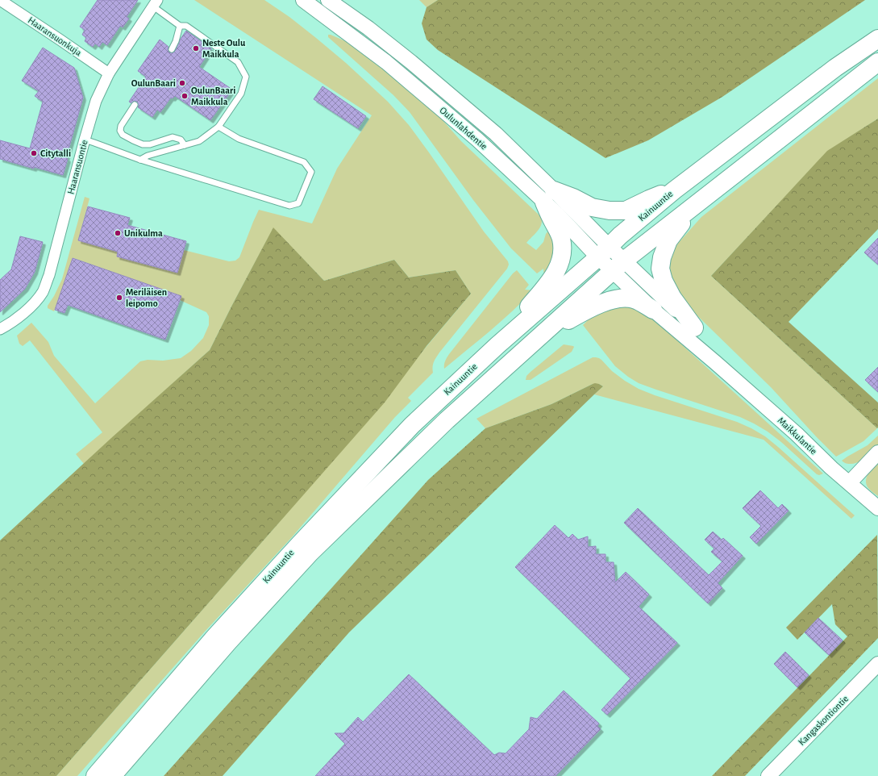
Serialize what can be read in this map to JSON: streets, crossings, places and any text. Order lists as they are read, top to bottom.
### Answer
{
  "streets": {
    "highway": ["Kainuuntie"],
    "main road": ["Oulunlahdentie", "Maikkulantie", "Kangaskontiontie"],
    "street": ["Haaransuonkuja", "Haaransuontie"]
  },
  "crossings": [
    ["Haaransuonkuja", "Haaransuontie"],
    ["Oulunlahdentie", "Kainuuntie"],
    ["Oulunlahdentie", "Maikkulantie"],
    ["Kainuuntie", "Maikkulantie"]
  ],
  "places": [
    "Neste Oulu Maikkula",
    "OulunBaari",
    "OulunBaari Maikkula",
    "Citytalli",
    "Unikulma",
    "Meriläisen leipomo"
  ]
}
